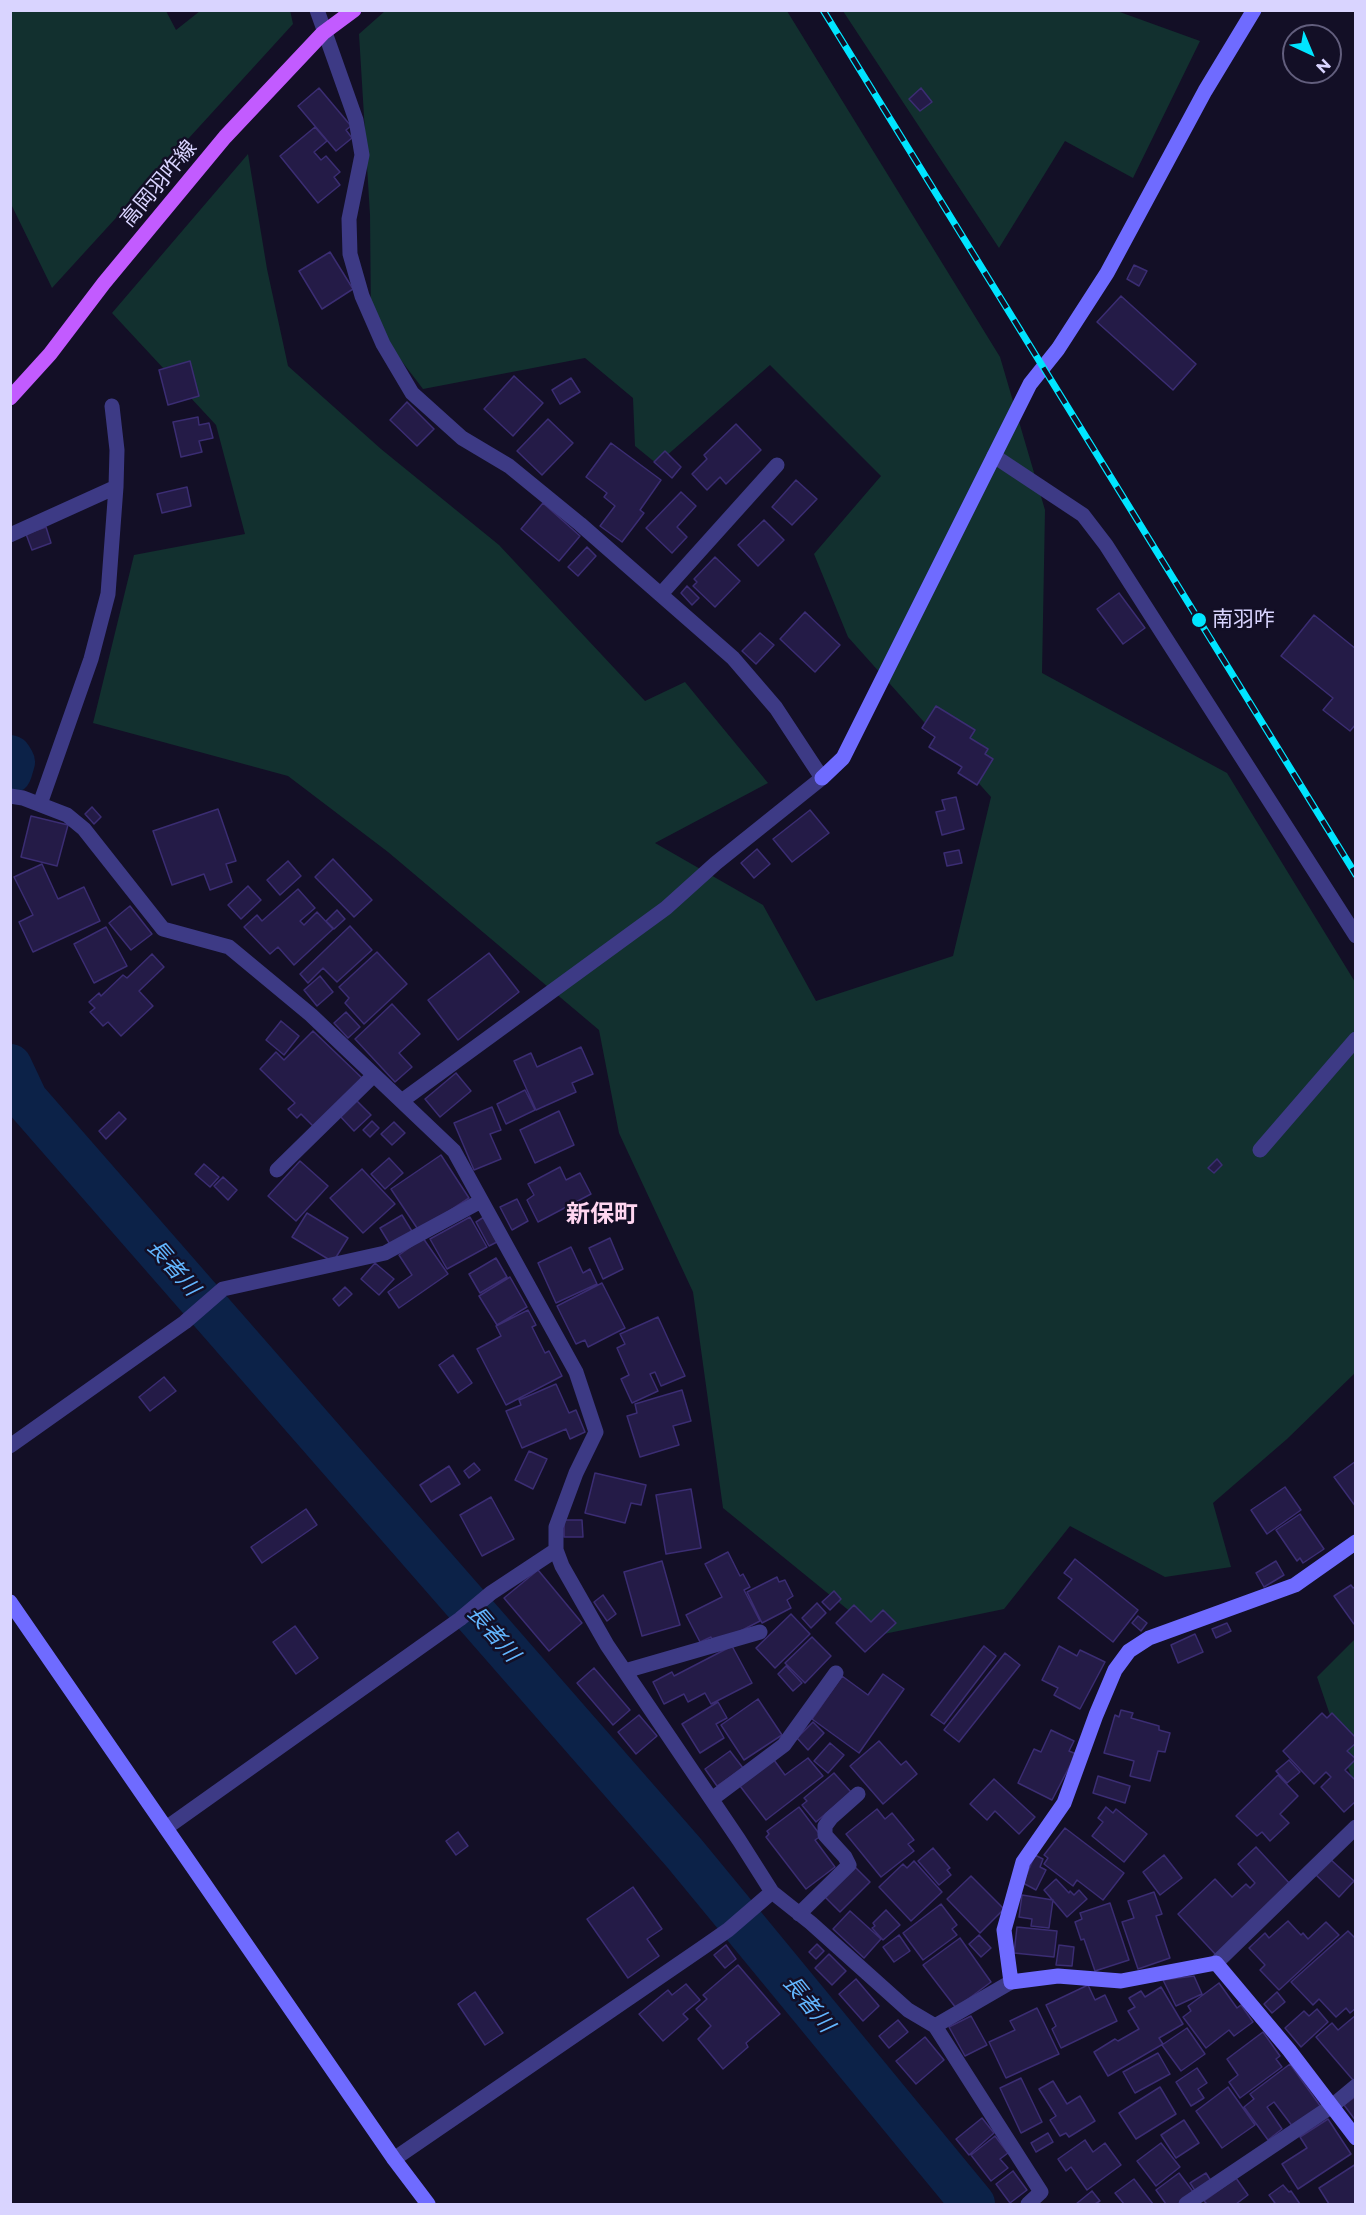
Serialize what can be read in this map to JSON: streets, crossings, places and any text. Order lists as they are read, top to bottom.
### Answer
{
  "streets": {
    "main road": ["高岡羽咋線"]
  },
  "districts": ["新保町"],
  "water": ["長者川"],
  "places": ["南羽咋"],
  "north": "bottom right"
}
